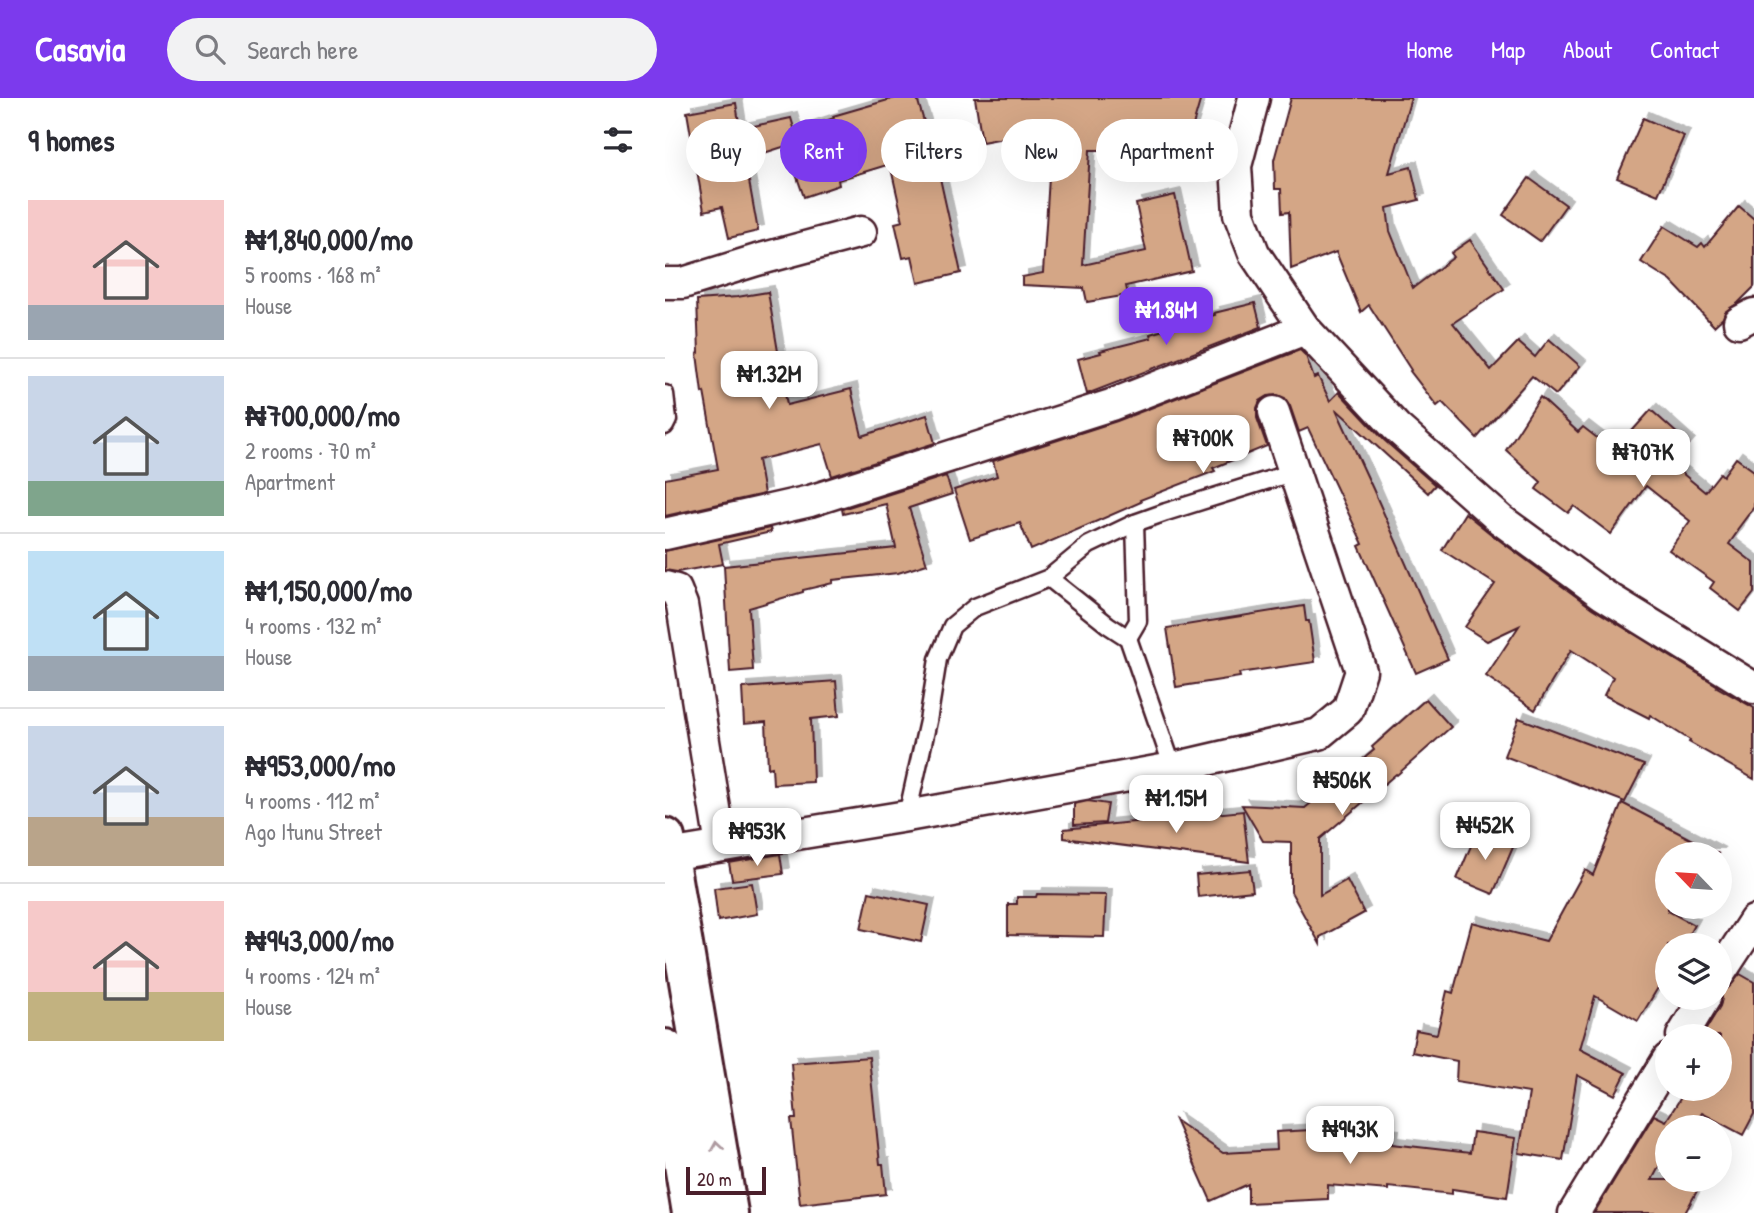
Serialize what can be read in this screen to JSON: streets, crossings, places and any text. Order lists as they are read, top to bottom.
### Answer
{
  "scale_bar": "20 m",
  "north": "top left",
  "page": {
    "header": "Casavia",
    "search": "Search here",
    "nav": [
      "Home",
      "Map",
      "About",
      "Contact"
    ],
    "heading": "9 homes",
    "chip": [
      "Buy",
      "Rent",
      "Filters",
      "New",
      "Apartment"
    ],
    "list": [
      {
        "name": "₦1,840,000/mo",
        "note": "5 rooms · 168 m² · House"
      },
      {
        "name": "₦700,000/mo",
        "note": "2 rooms · 70 m² · Apartment"
      },
      {
        "name": "₦1,150,000/mo",
        "note": "4 rooms · 132 m² · House"
      },
      {
        "name": "₦953,000/mo",
        "note": "4 rooms · 112 m² · Ago Itunu Street"
      },
      {
        "name": "₦943,000/mo",
        "note": "4 rooms · 124 m² · House"
      }
    ],
    "price": [
      "₦1.84M",
      "₦1.32M",
      "₦700K",
      "₦707K",
      "₦506K",
      "₦1.15M",
      "₦452K",
      "₦953K",
      "₦943K"
    ],
    "map_buttons": ["+", "−"],
    "scale": "20 m"
  }
}
